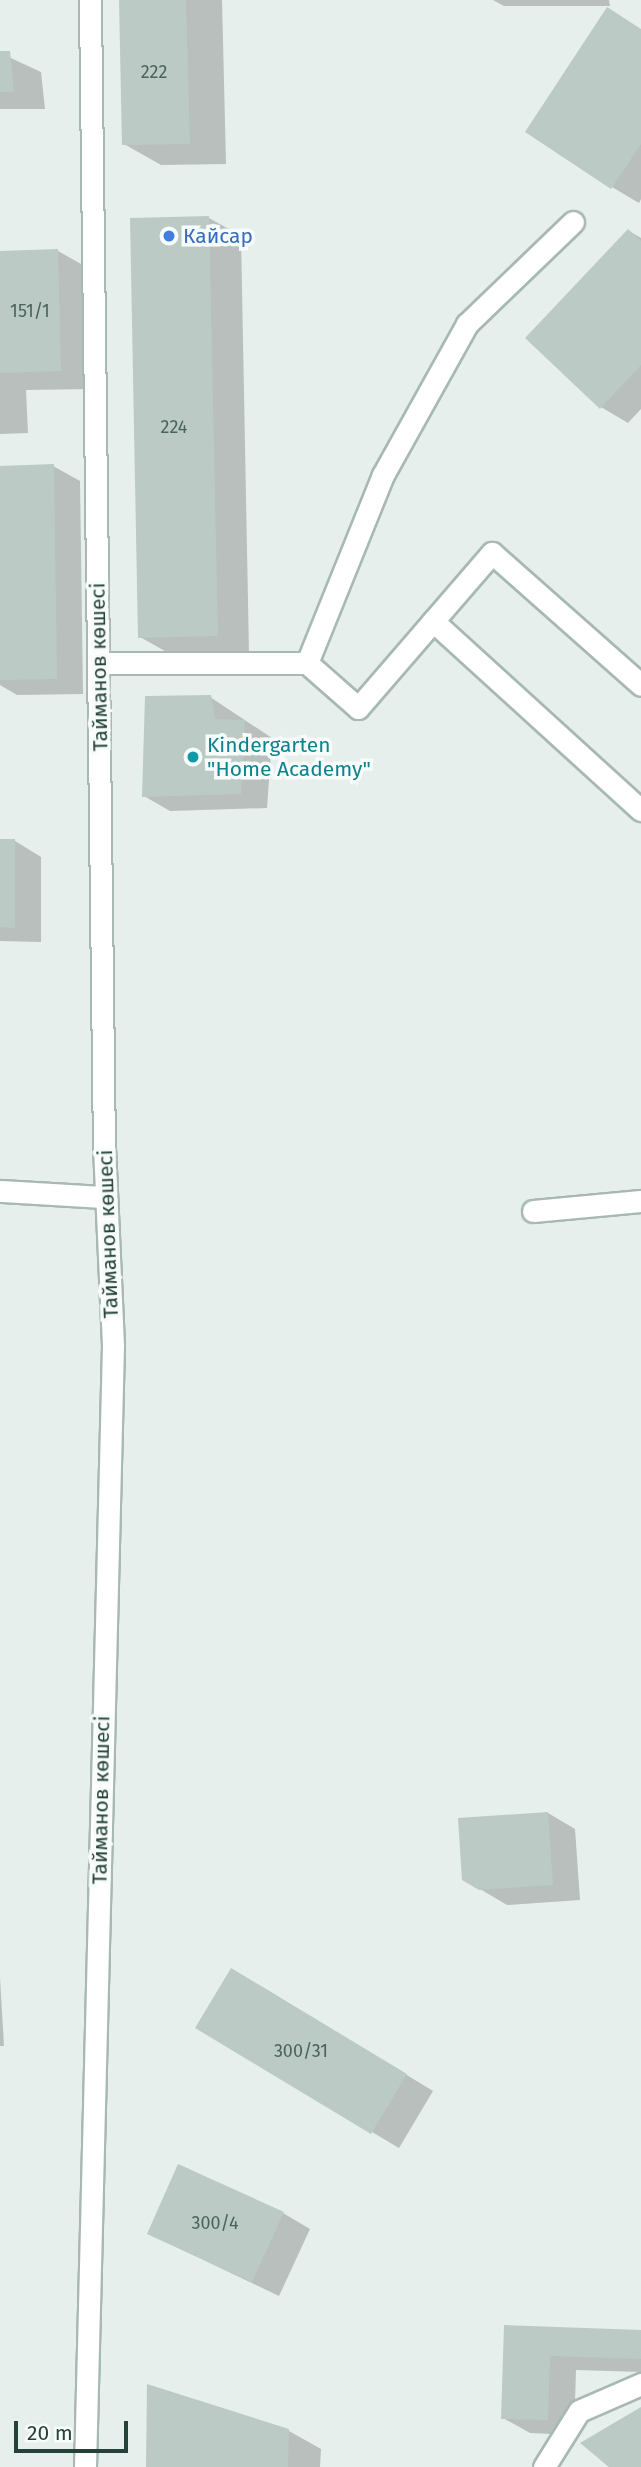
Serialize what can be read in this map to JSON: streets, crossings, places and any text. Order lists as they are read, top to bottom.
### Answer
{
  "streets": {
    "street": ["Тайманов көшесі"]
  },
  "places": ["Кайсар", "Kindergarten \"Home Academy\""],
  "house_numbers": [
    "222",
    "151/1",
    "224",
    "300/31",
    "300/4"
  ],
  "scale_bar": "20 m"
}
